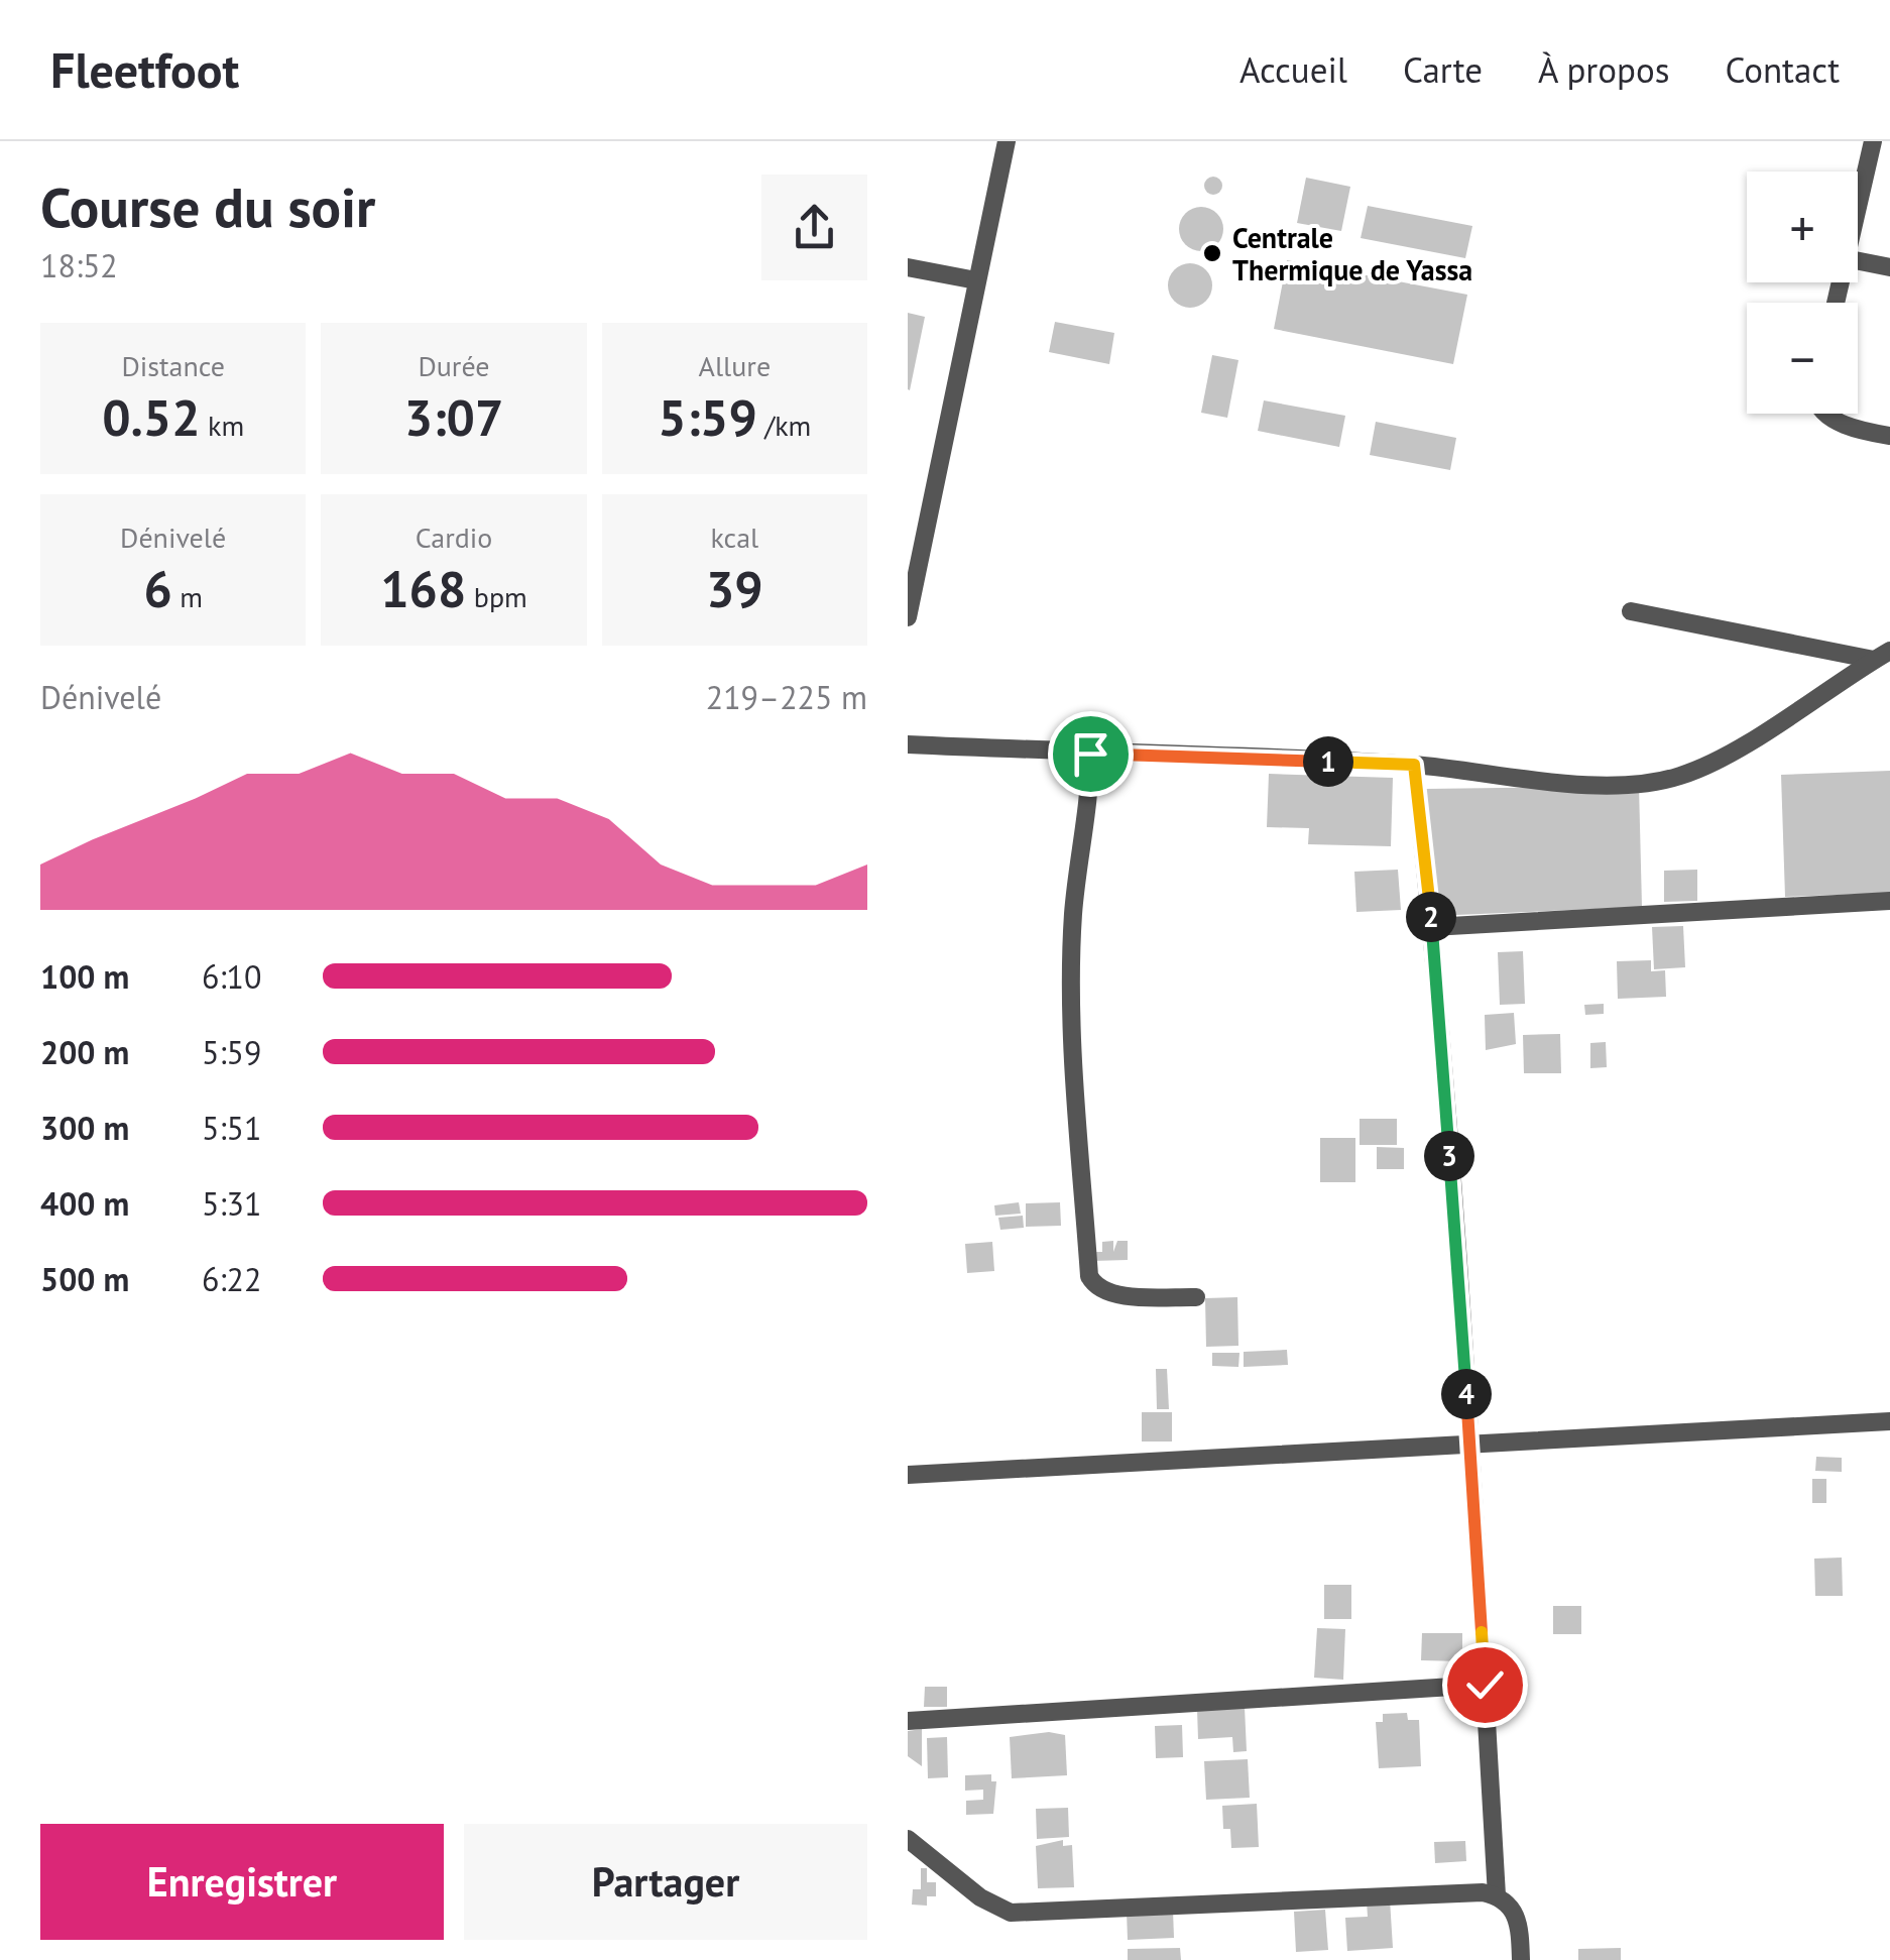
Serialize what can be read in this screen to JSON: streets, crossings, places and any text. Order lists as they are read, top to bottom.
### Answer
{
  "places": ["Centrale Thermique de Yassa"],
  "page": {
    "header": "Fleetfoot",
    "nav": [
      "Accueil",
      "Carte",
      "À propos",
      "Contact"
    ],
    "heading": ["Course du soir", "18:52"],
    "map_buttons": ["+", "−"],
    "stats": [
      ["Distance", "0.52 km"],
      ["Durée", "3:07"],
      ["Allure", "5:59 /km"],
      ["Dénivelé", "6 m"],
      ["Cardio", "168 bpm"],
      ["kcal", "39"]
    ],
    "chart": ["Dénivelé", "219–225 m"],
    "pins": [
      "1",
      "2",
      "3",
      "4"
    ],
    "list": [
      {
        "name": "100 m",
        "note": "6:10"
      },
      {
        "name": "200 m",
        "note": "5:59"
      },
      {
        "name": "300 m",
        "note": "5:51"
      },
      {
        "name": "400 m",
        "note": "5:31"
      },
      {
        "name": "500 m",
        "note": "6:22"
      }
    ],
    "buttons": ["Enregistrer", "Partager"]
  }
}
